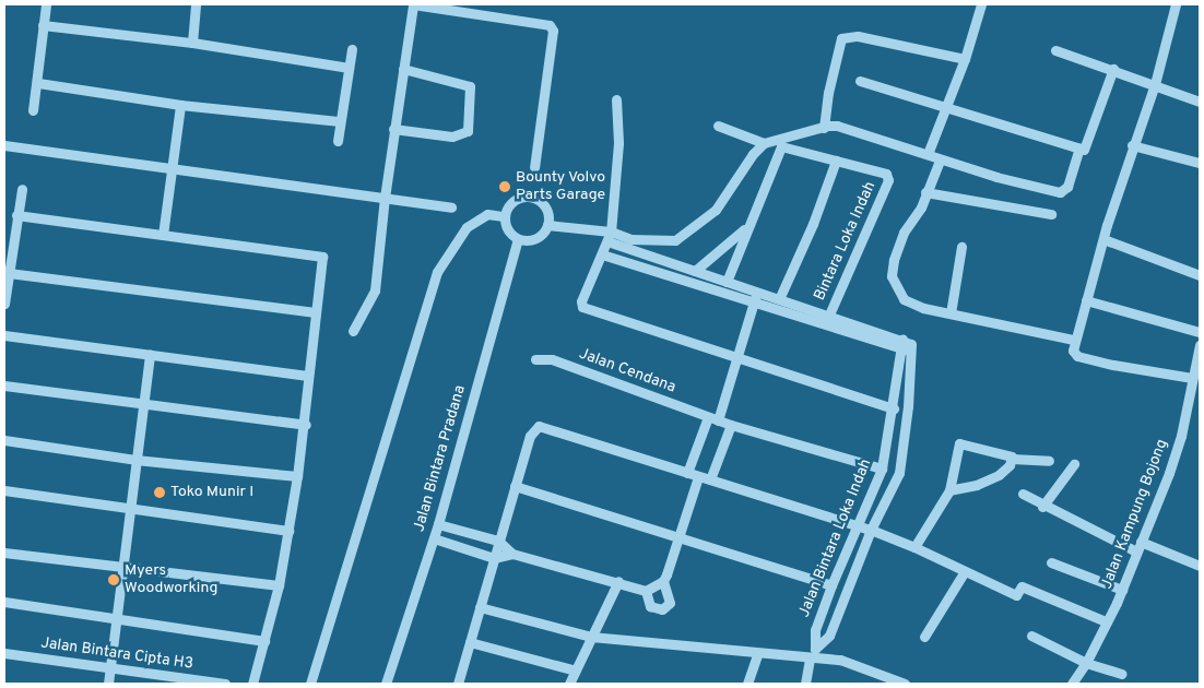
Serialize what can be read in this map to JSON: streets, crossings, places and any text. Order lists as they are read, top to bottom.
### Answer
{
  "streets": {
    "street": [
      "Bintara Loka Indah",
      "Jalan Cendana",
      "Jalan Bintara Pradana",
      "Jalan Kampung Bojong",
      "Jalan Bintara Loka Indah",
      "Jalan Bintara Cipta H3"
    ]
  },
  "crossings": [
    ["Jalan Cendana", "Jalan Bintara Loka Indah"]
  ],
  "places": ["Bounty Volvo Parts Garage", "Toko Munir I", "Myers Woodworking"]
}
